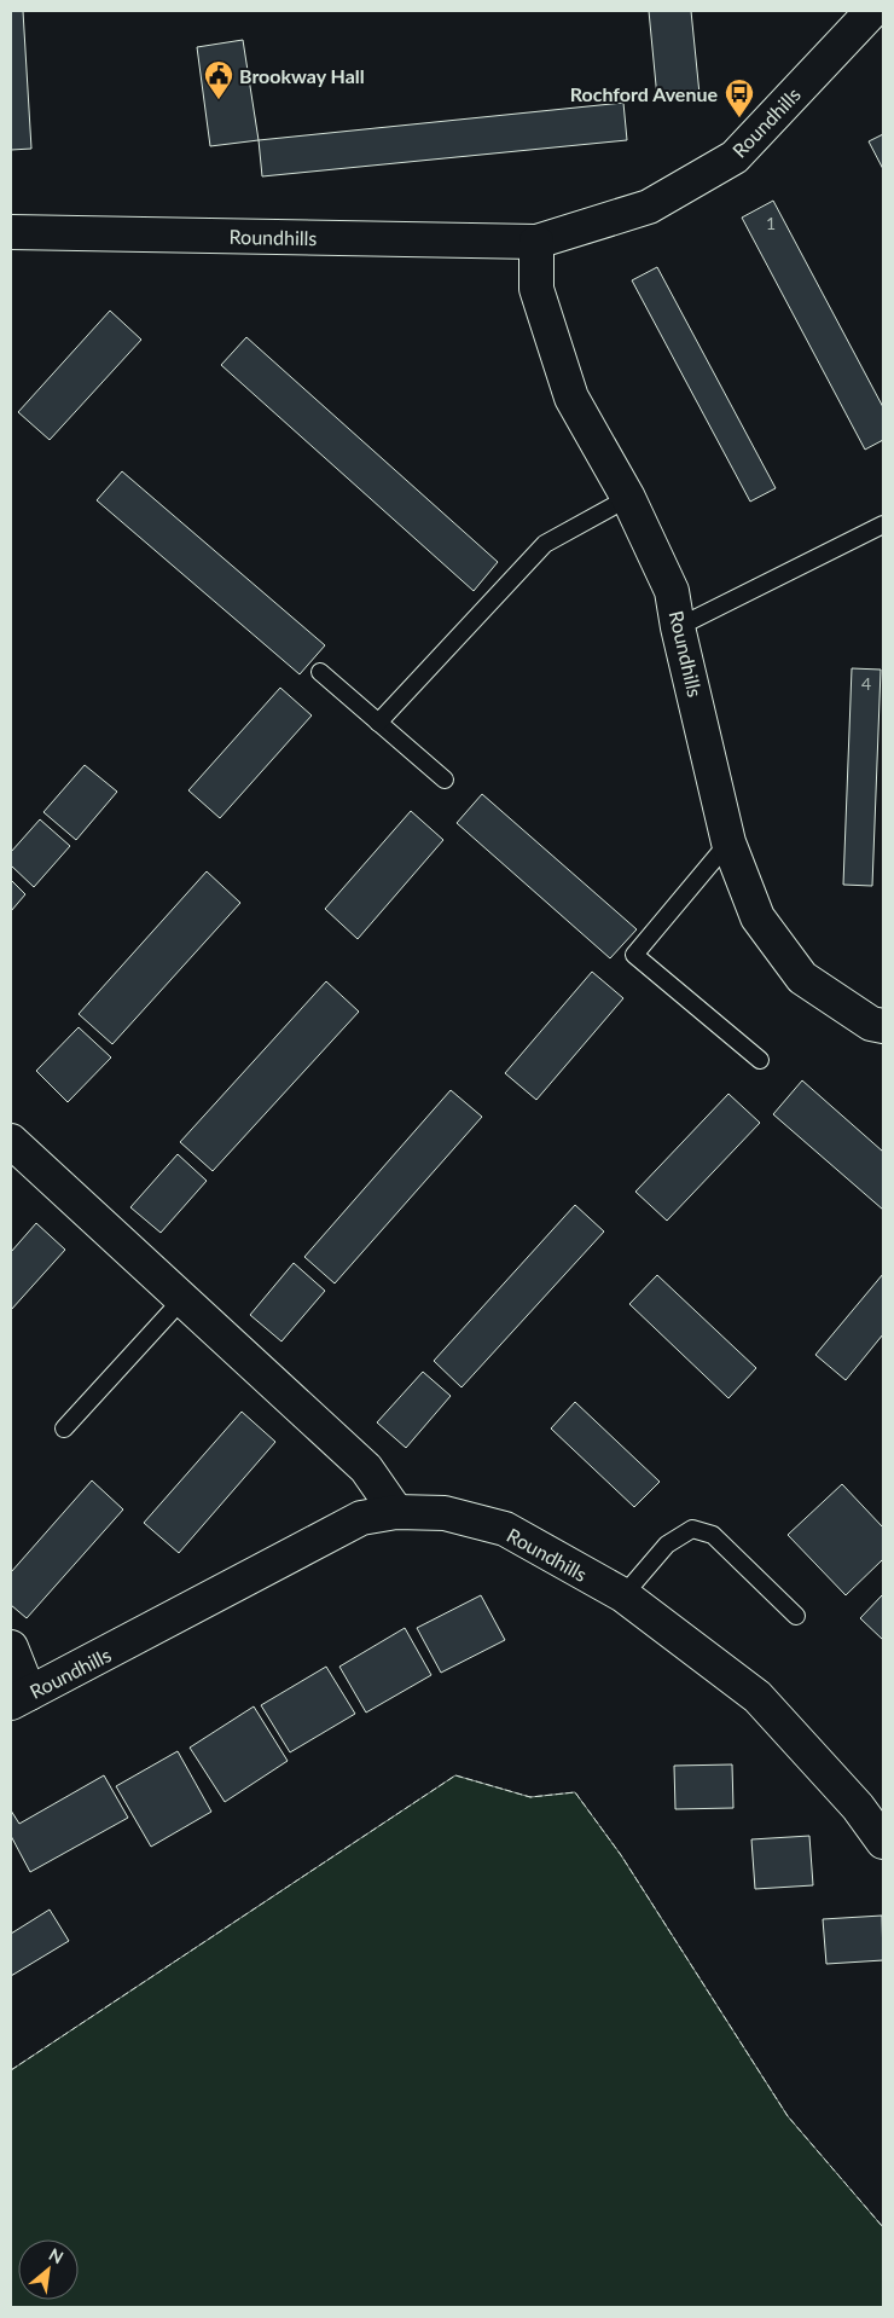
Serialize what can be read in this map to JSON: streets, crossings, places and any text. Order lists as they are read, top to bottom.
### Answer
{
  "streets": {
    "street": ["Roundhills"]
  },
  "places": {
    "public building": ["Brookway Hall"],
    "bus stop": ["Rochford Avenue"]
  },
  "house_numbers": ["1", "4"],
  "north": "top right"
}
